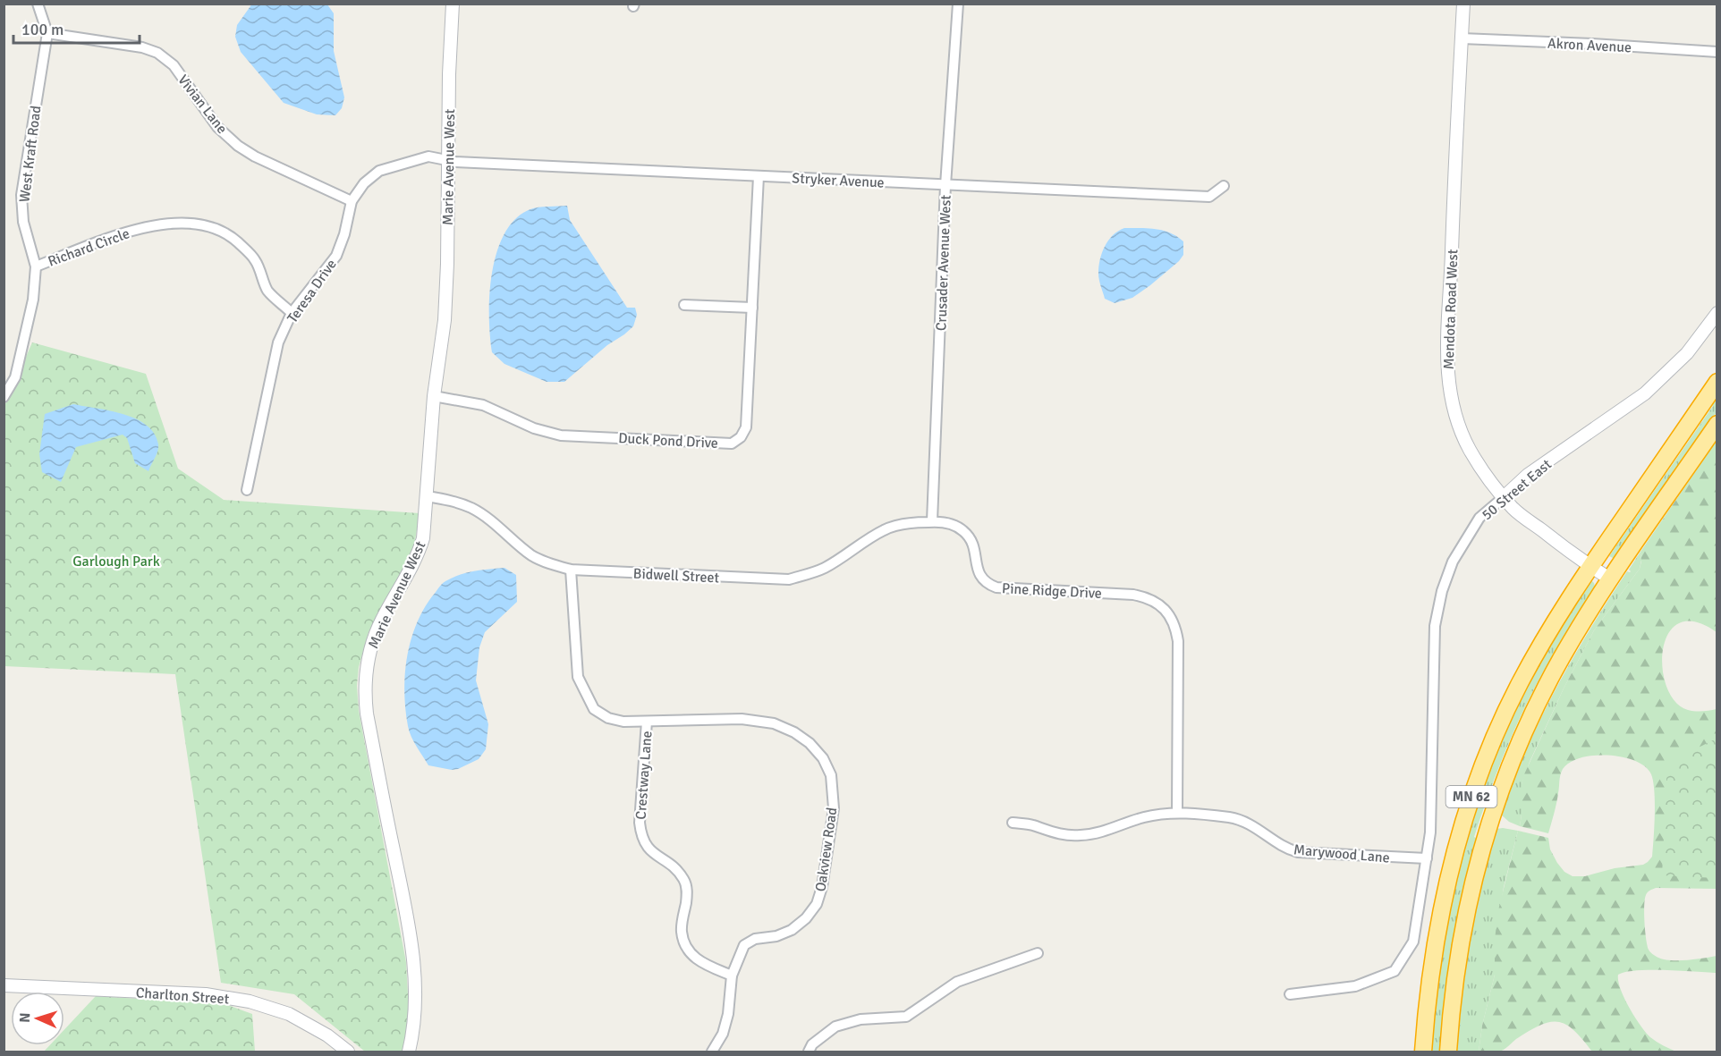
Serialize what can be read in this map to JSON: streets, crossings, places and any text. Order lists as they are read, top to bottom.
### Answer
{
  "streets": {
    "highway": ["MN 62"],
    "street": [
      "Akron Avenue",
      "Vivian Lane",
      "West Kraft Road",
      "Marie Avenue West",
      "Stryker Avenue",
      "Richard Circle",
      "Crusader Avenue West",
      "Teresa Drive",
      "Mendota Road West",
      "Duck Pond Drive",
      "50 Street East",
      "Bidwell Street",
      "Pine Ridge Drive",
      "Crestway Lane",
      "Oakview Road",
      "Marywood Lane",
      "Charlton Street"
    ]
  },
  "crossings": [
    ["Akron Avenue", "Mendota Road West"],
    ["Vivian Lane", "West Kraft Road"],
    ["Vivian Lane", "Teresa Drive"],
    ["West Kraft Road", "Richard Circle"],
    ["Marie Avenue West", "Stryker Avenue"],
    ["Marie Avenue West", "Teresa Drive"],
    ["Marie Avenue West", "Duck Pond Drive"],
    ["Marie Avenue West", "Bidwell Street"],
    ["Stryker Avenue", "Crusader Avenue West"],
    ["Stryker Avenue", "Teresa Drive"],
    ["Stryker Avenue", "Duck Pond Drive"],
    ["Richard Circle", "Teresa Drive"],
    ["Crusader Avenue West", "Bidwell Street"],
    ["Crusader Avenue West", "Pine Ridge Drive"],
    ["Mendota Road West", "50 Street East"],
    ["Mendota Road West", "MN 62"],
    ["50 Street East", "Marywood Lane"],
    ["Bidwell Street", "Pine Ridge Drive"],
    ["Bidwell Street", "Oakview Road"],
    ["Crestway Lane", "Oakview Road"]
  ],
  "parks": ["Garlough Park"],
  "scale_bar": "100 m",
  "north": "left"
}
